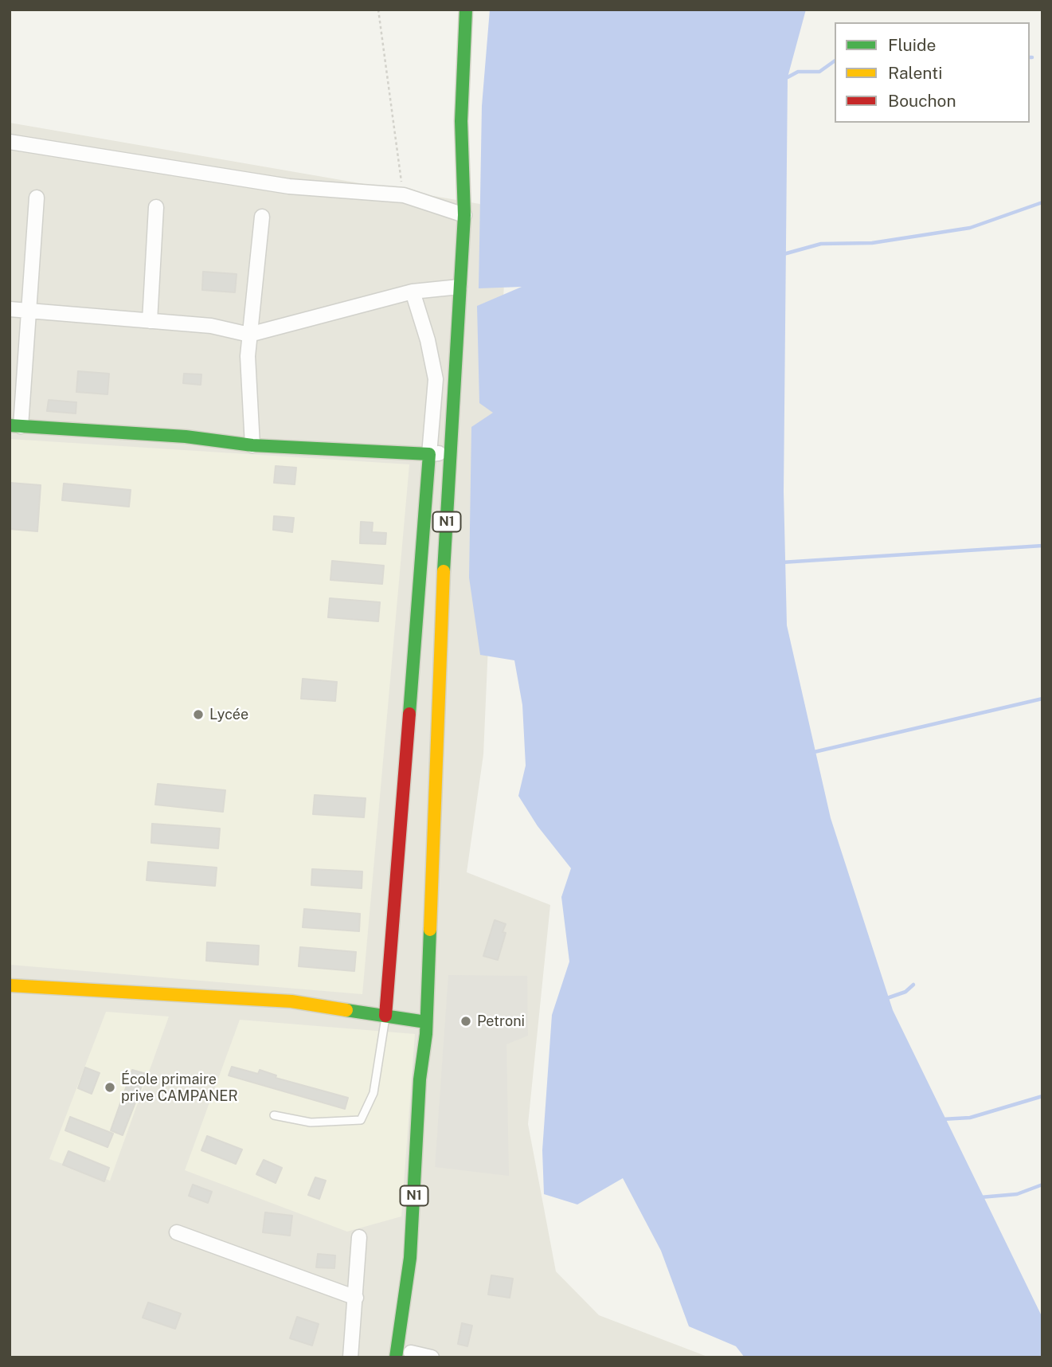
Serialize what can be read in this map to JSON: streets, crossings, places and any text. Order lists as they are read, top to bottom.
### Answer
{
  "streets": {
    "main road": ["N1"]
  },
  "places": ["Lycée", "Petroni", "École primaire prive CAMPANER"],
  "legend": ["Fluide", "Ralenti", "Bouchon"]
}
